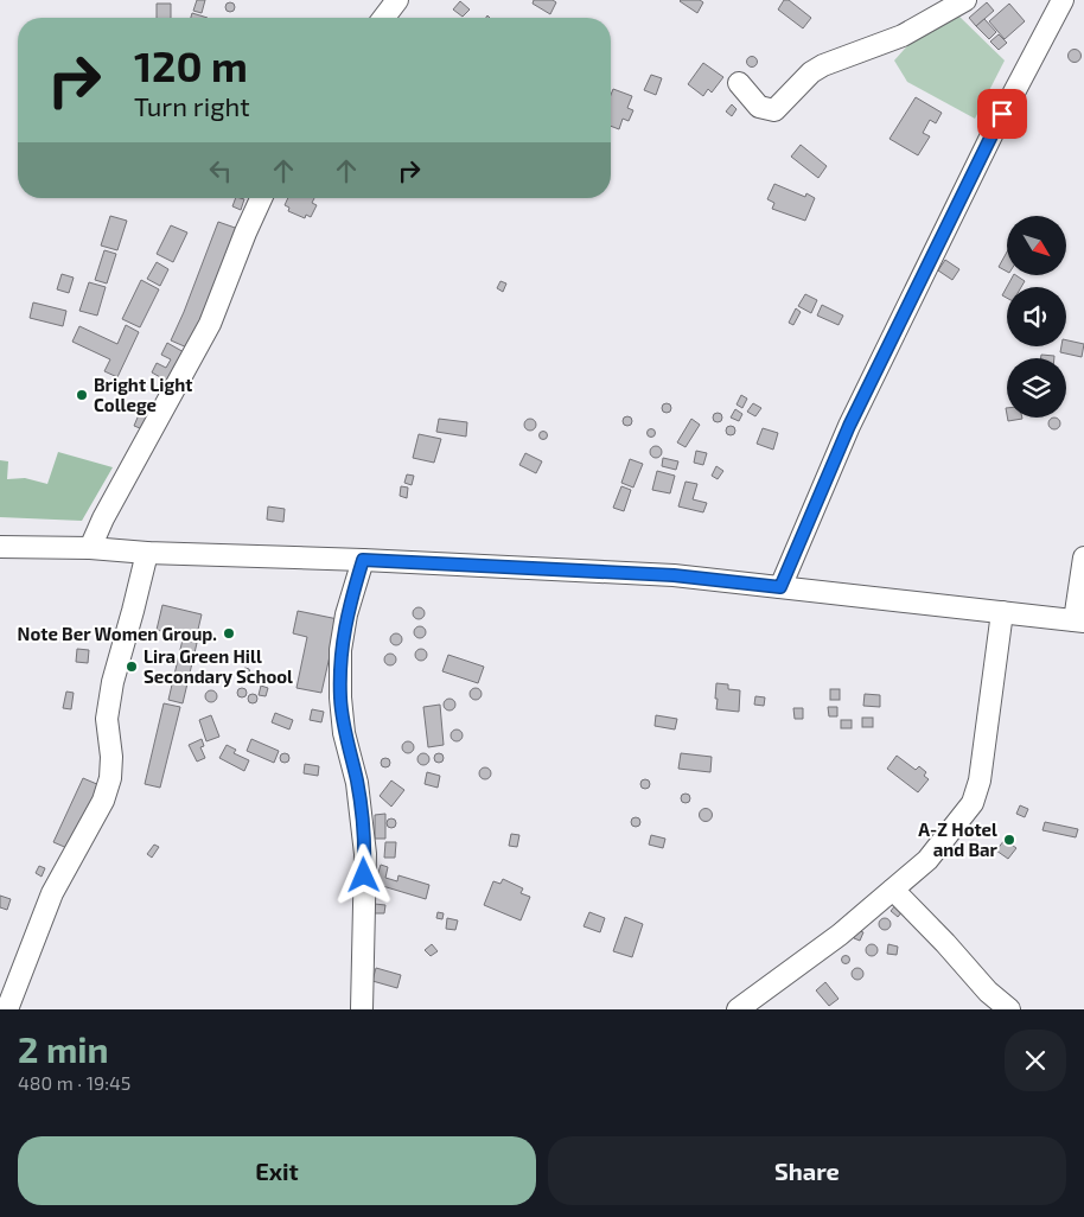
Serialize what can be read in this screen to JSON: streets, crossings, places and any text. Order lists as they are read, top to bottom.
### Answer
{
  "places": [
    "Bright Light College",
    "Note Ber Women Group.",
    "Lira Green Hill Secondary School",
    "A-Z Hotel and Bar"
  ],
  "north": "bottom right",
  "page": {
    "turn": ["120 m", "Turn right"],
    "heading": ["2 min", "480 m · 19:45"],
    "buttons": ["Exit", "Share"]
  }
}
